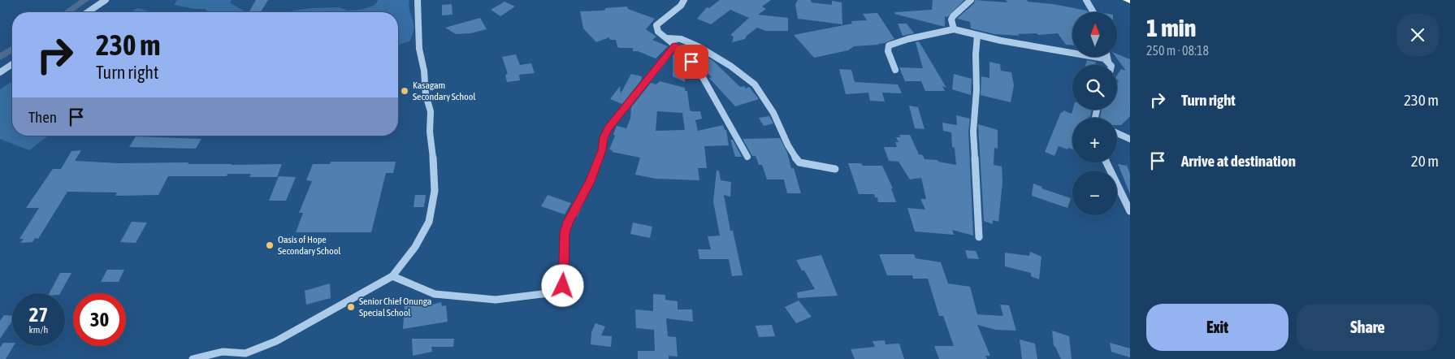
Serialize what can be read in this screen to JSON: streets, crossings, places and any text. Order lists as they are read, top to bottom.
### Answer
{
  "places": ["Kasagam Secondary School", "Oasis of Hope Secondary School", "Senior Chief Onunga Special School"],
  "north": "top",
  "page": {
    "heading": ["1 min", "250 m · 08:18"],
    "map_buttons": ["+", "−"],
    "turn": ["230 m", "Turn right"],
    "list": [
      {
        "name": "Turn right",
        "value": "230 m"
      },
      {
        "name": "Arrive at destination",
        "value": "20 m"
      }
    ],
    "then": "Then",
    "speed": "27 km/h",
    "limit": "30",
    "buttons": ["Exit", "Share"]
  }
}
